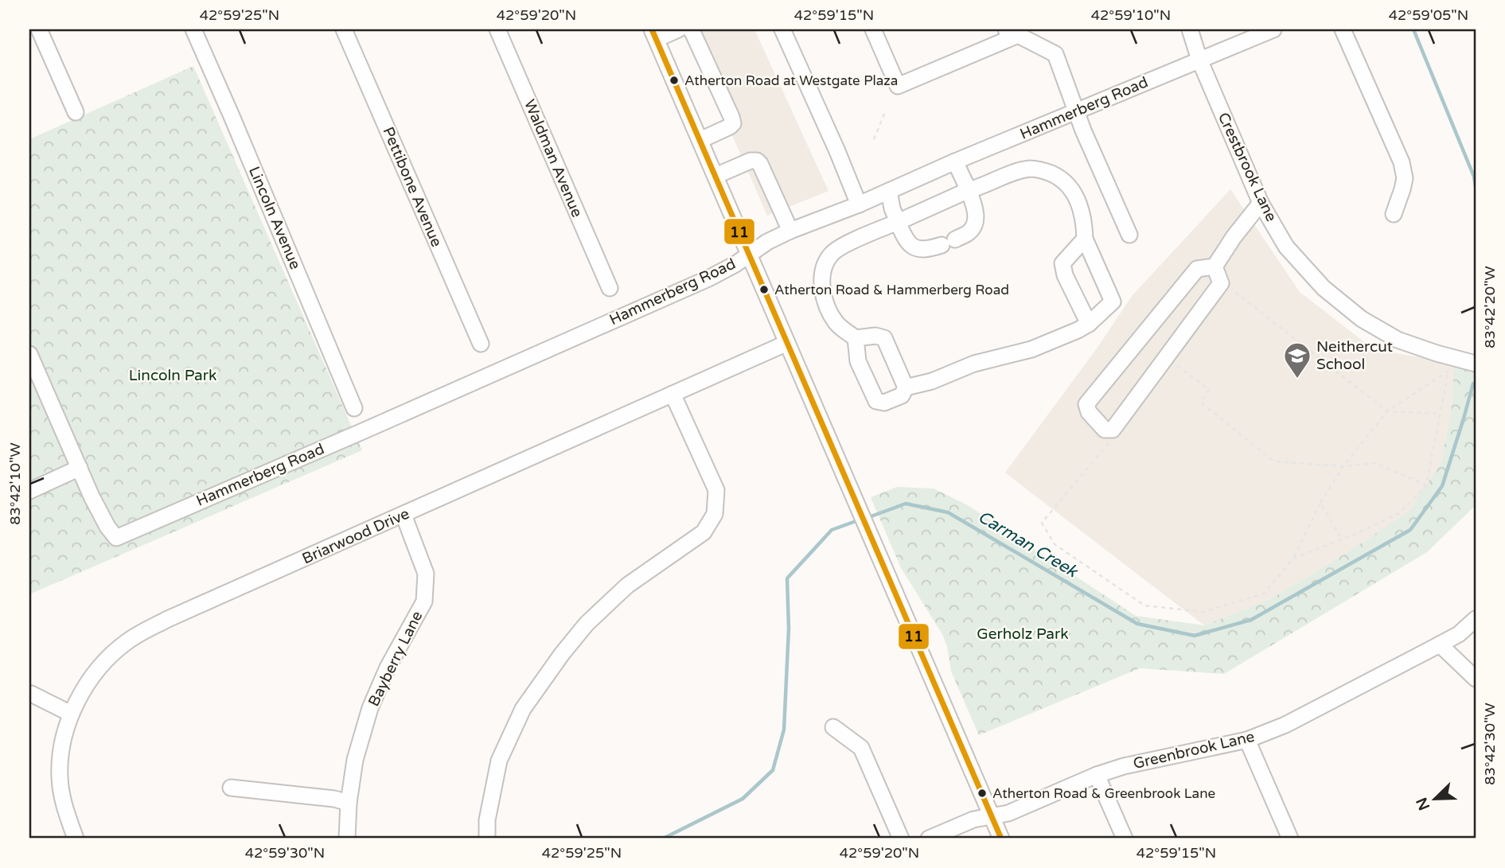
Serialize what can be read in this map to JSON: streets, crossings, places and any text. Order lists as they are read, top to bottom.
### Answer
{
  "streets": {
    "street": [
      "Hammerberg Road",
      "Waldman Avenue",
      "Crestbrook Lane",
      "Pettibone Avenue",
      "Lincoln Avenue",
      "Briarwood Drive",
      "Bayberry Lane",
      "Greenbrook Lane"
    ]
  },
  "crossings": [
    ["Hammerberg Road", "Crestbrook Lane"],
    ["Briarwood Drive", "Bayberry Lane"]
  ],
  "water": ["Carman Creek"],
  "parks": ["Lincoln Park", "Gerholz Park"],
  "places": {
    "other": ["Atherton Road at Westgate Plaza", "Atherton Road & Hammerberg Road", "Atherton Road & Greenbrook Lane"],
    "school or university": ["Neithercut School"]
  },
  "lines": ["transit line 11"],
  "north": "bottom left",
  "coordinates": [
    "42°59'25\"N",
    "42°59'20\"N",
    "42°59'15\"N",
    "42°59'10\"N",
    "42°59'05\"N",
    "83°42'20\"W",
    "83°42'10\"W",
    "83°42'30\"W",
    "42°59'30\"N"
  ]
}
